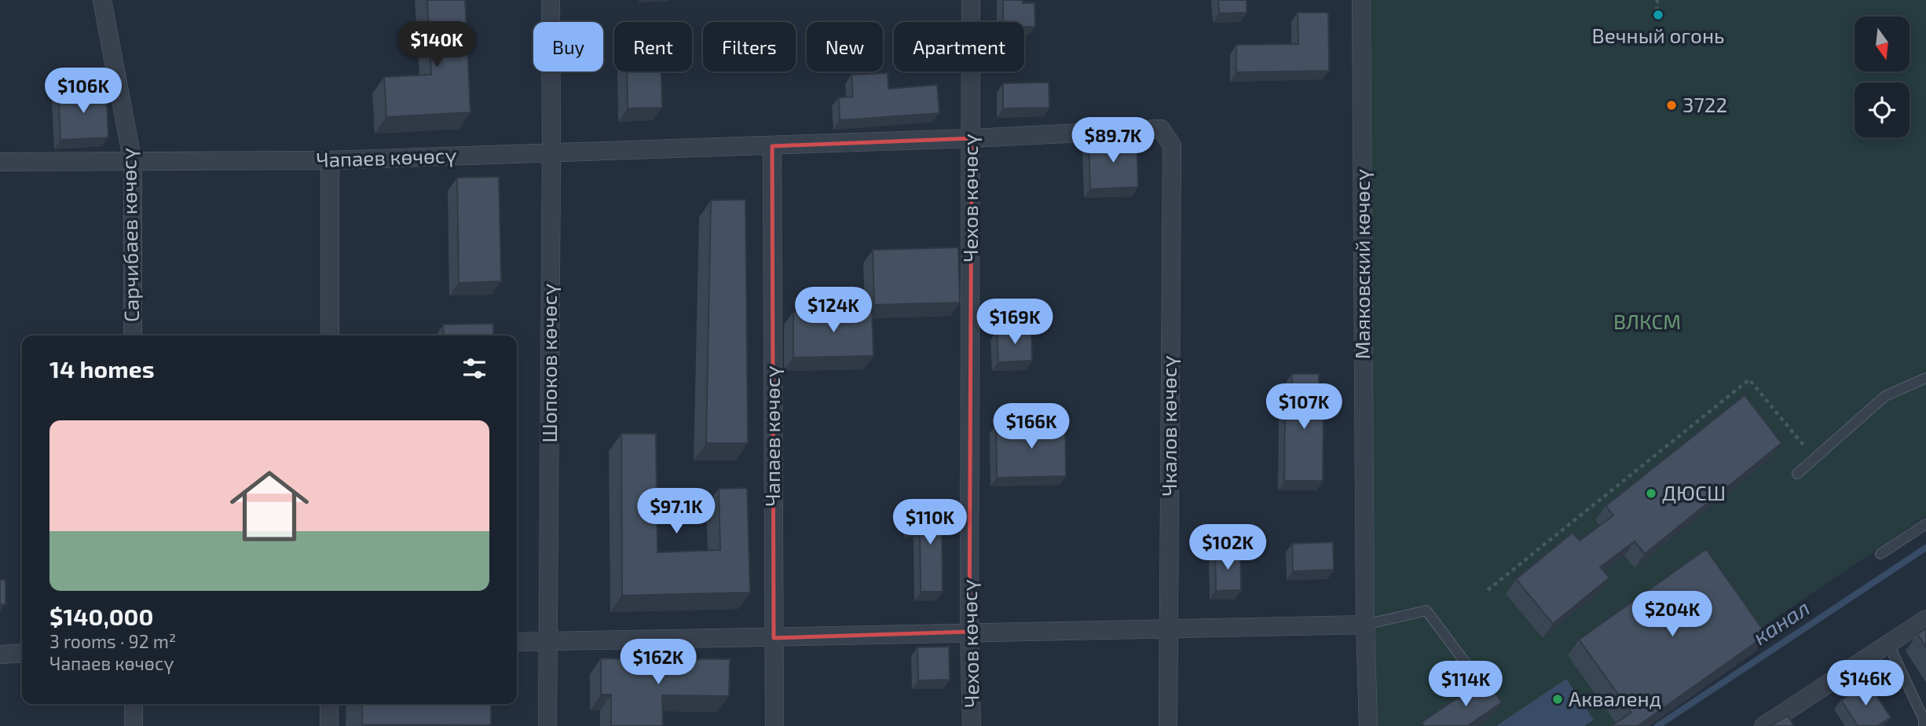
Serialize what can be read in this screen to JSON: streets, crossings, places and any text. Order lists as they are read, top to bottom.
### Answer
{
  "streets": {
    "street": [
      "Чапаев көчөсү",
      "Чехов көчөсү",
      "Сарчибаев көчөсү",
      "Маяковский көчөсү",
      "Шопоков көчөсү",
      "Чкалов көчөсү"
    ]
  },
  "crossings": [
    ["Чапаев көчөсү", "Чехов көчөсү"],
    ["Чапаев көчөсү", "Сарчибаев көчөсү"],
    ["Чапаев көчөсү", "Шопоков көчөсү"],
    ["Чапаев көчөсү", "Чкалов көчөсү"]
  ],
  "water": ["канал"],
  "parks": ["ВЛКСМ"],
  "places": [
    "Вечный огонь",
    "3722",
    "ДЮСШ",
    "Акваленд"
  ],
  "north": "bottom",
  "page": {
    "price": [
      "$140K",
      "$106K",
      "$89.7K",
      "$124K",
      "$169K",
      "$107K",
      "$166K",
      "$97.1K",
      "$110K",
      "$102K",
      "$204K",
      "$162K",
      "$146K",
      "$114K"
    ],
    "chip": [
      "Buy",
      "Rent",
      "Filters",
      "New",
      "Apartment"
    ],
    "heading": "14 homes",
    "list": [
      {
        "name": "$140,000",
        "note": "3 rooms · 92 m² · Чапаев көчөсү"
      }
    ]
  }
}
